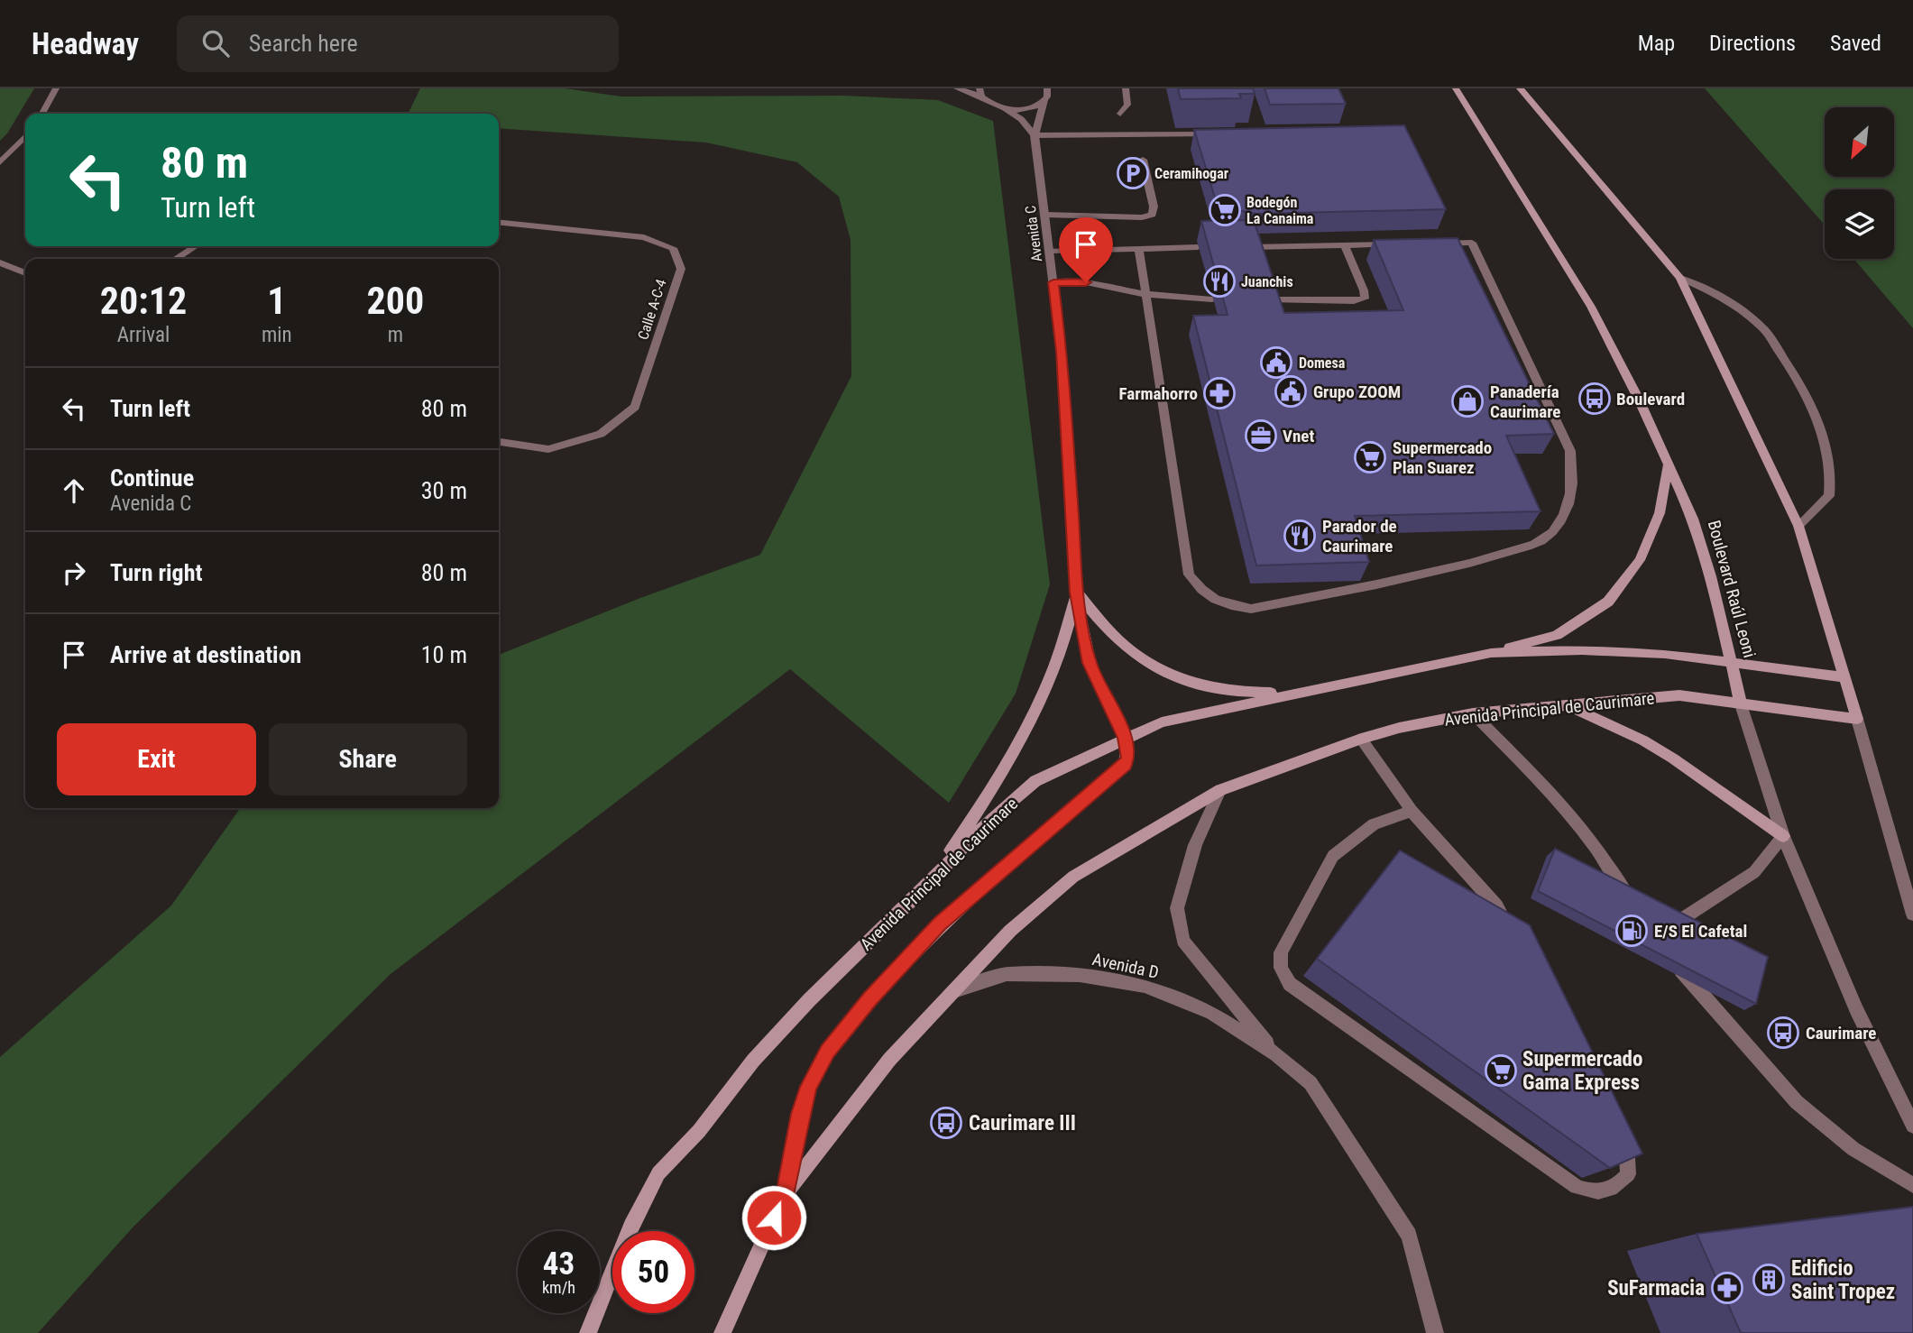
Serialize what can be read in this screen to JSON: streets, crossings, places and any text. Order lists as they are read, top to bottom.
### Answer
{
  "streets": {
    "main road": ["Boulevard Raúl Leoni", "Avenida Principal de Caurimare"],
    "street": ["Avenida C", "Calle A-C-4", "Avenida D"]
  },
  "crossings": [
    ["Boulevard Raúl Leoni", "Avenida Principal de Caurimare"],
    ["Avenida Principal de Caurimare", "Avenida D"]
  ],
  "places": {
    "parking": ["Ceramihogar"],
    "supermarket": ["Bodegón La Canaima", "Supermercado Plan Suarez", "Supermercado Gama Express"],
    "restaurant": ["Juanchis", "Parador de Caurimare"],
    "public building": ["Domesa", "Grupo ZOOM"],
    "pharmacy": ["Farmahorro", "SuFarmacia"],
    "bus stop": ["Boulevard", "Caurimare", "Caurimare III"],
    "shop": ["Panadería Caurimare"],
    "office": ["Vnet"],
    "fuel station": ["E/S El Cafetal"],
    "building": ["Edificio Saint Tropez"]
  },
  "north": "bottom left",
  "page": {
    "header": "Headway",
    "search": "Search here",
    "nav": ["Map", "Directions", "Saved"],
    "turn": ["80 m", "Turn left"],
    "eta": [
      "20:12",
      "Arrival",
      "1",
      "min",
      "200",
      "m"
    ],
    "list": [
      {
        "name": "Turn left",
        "value": "80 m"
      },
      {
        "name": "Continue",
        "note": "Avenida C",
        "value": "30 m"
      },
      {
        "name": "Turn right",
        "value": "80 m"
      },
      {
        "name": "Arrive at destination",
        "value": "10 m"
      }
    ],
    "buttons": ["Exit", "Share"],
    "speed": "43 km/h",
    "limit": "50"
  }
}
